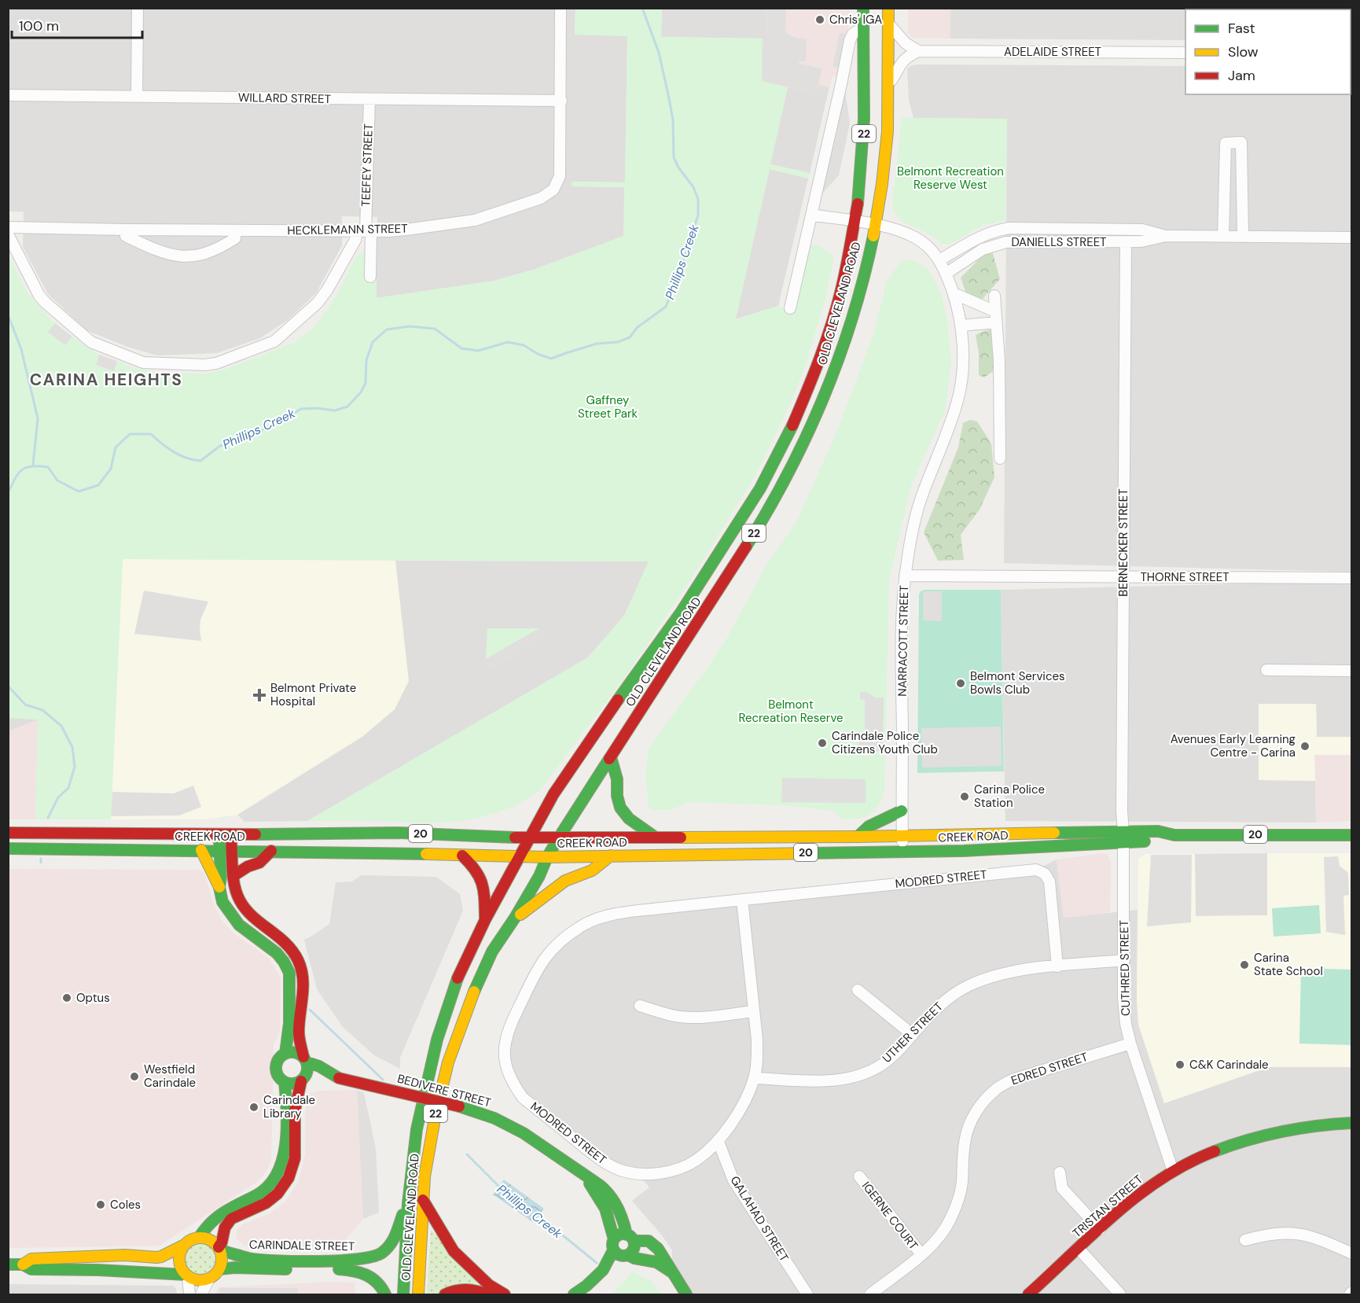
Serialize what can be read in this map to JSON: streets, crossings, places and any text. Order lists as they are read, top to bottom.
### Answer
{
  "streets": {
    "main road": [
      "22",
      "OLD CLEVELAND ROAD",
      "20",
      "CREEK ROAD",
      "BEDIVERE STREET",
      "TRISTAN STREET",
      "CARINDALE STREET"
    ],
    "street": [
      "ADELAIDE STREET",
      "WILLARD STREET",
      "TEEFEY STREET",
      "HECKLEMANN STREET",
      "DANIELLS STREET",
      "BERNECKER STREET",
      "THORNE STREET",
      "NARRACOTT STREET",
      "MODRED STREET",
      "CUTHRED STREET",
      "UTHER STREET",
      "EDRED STREET",
      "IGERNE COURT",
      "GALAHAD STREET"
    ]
  },
  "crossings": [
    ["WILLARD STREET", "TEEFEY STREET"],
    ["WILLARD STREET", "HECKLEMANN STREET"],
    ["TEEFEY STREET", "HECKLEMANN STREET"],
    ["DANIELLS STREET", "BERNECKER STREET"],
    ["DANIELLS STREET", "NARRACOTT STREET"],
    ["OLD CLEVELAND ROAD", "CREEK ROAD"],
    ["OLD CLEVELAND ROAD", "CARINDALE STREET"],
    ["BERNECKER STREET", "THORNE STREET"],
    ["BERNECKER STREET", "CREEK ROAD"],
    ["BERNECKER STREET", "CUTHRED STREET"],
    ["THORNE STREET", "NARRACOTT STREET"],
    ["NARRACOTT STREET", "CREEK ROAD"],
    ["CREEK ROAD", "CUTHRED STREET"],
    ["MODRED STREET", "UTHER STREET"],
    ["MODRED STREET", "GALAHAD STREET"],
    ["CUTHRED STREET", "UTHER STREET"],
    ["CUTHRED STREET", "EDRED STREET"],
    ["CUTHRED STREET", "TRISTAN STREET"],
    ["EDRED STREET", "IGERNE COURT"]
  ],
  "districts": ["CARINA HEIGHTS"],
  "water": ["Phillips Creek"],
  "parks": ["Belmont Recreation Reserve West", "Gaffney Street Park", "Belmont Recreation Reserve"],
  "places": {
    "other": [
      "Chris' IGA",
      "Belmont Services Bowls Club",
      "Carindale Police Citizens Youth Club",
      "Avenues Early Learning Centre - Carina",
      "Carina Police Station",
      "Carina State School",
      "Optus",
      "C&K Carindale",
      "Westfield Carindale",
      "Carindale Library",
      "Coles"
    ],
    "health": ["Belmont Private Hospital"]
  },
  "legend": ["Fast", "Slow", "Jam"],
  "scale_bar": "100 m"
}
